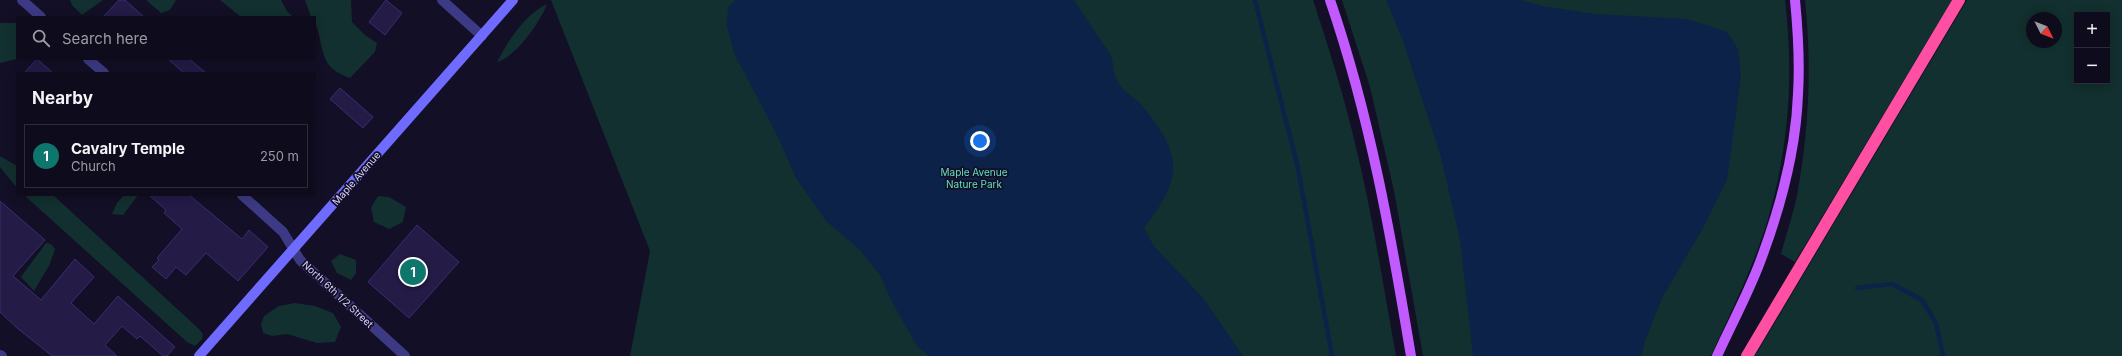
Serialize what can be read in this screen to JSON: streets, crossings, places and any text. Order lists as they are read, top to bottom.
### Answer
{
  "streets": {
    "main road": ["Maple Avenue"],
    "street": ["North 6th 1/2 Street"]
  },
  "crossings": [
    ["Maple Avenue", "North 6th 1/2 Street"]
  ],
  "parks": ["Maple Avenue Nature Park"],
  "north": "bottom right",
  "page": {
    "map_buttons": ["+", "−"],
    "search": "Search here",
    "heading": "Nearby",
    "list": [
      {
        "mark": "1",
        "name": "Cavalry Temple",
        "note": "Church",
        "value": "250 m"
      }
    ],
    "pins": "1"
  }
}
